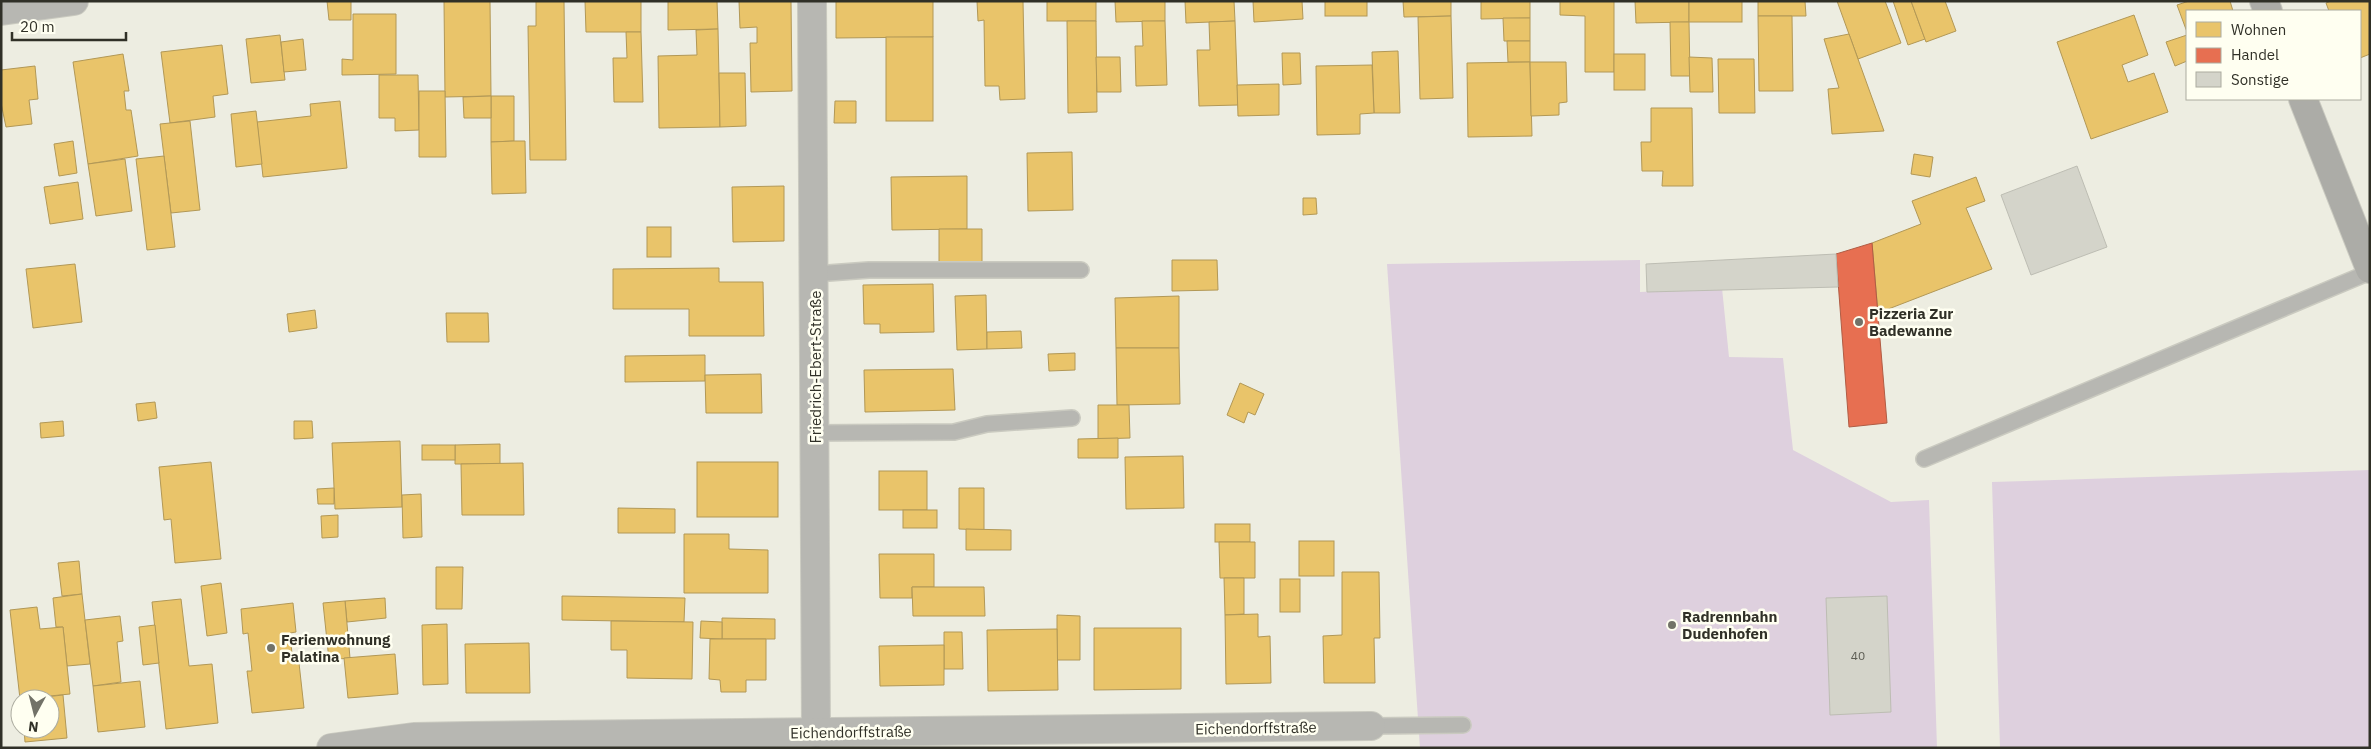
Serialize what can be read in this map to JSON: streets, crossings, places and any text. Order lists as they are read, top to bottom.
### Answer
{
  "streets": {
    "street": ["Friedrich-Ebert-Straße", "Eichendorffstraße"]
  },
  "crossings": [
    ["Friedrich-Ebert-Straße", "Eichendorffstraße"]
  ],
  "places": ["Pizzeria Zur Badewanne", "Radrennbahn Dudenhofen", "Ferienwohnung Palatina"],
  "house_numbers": ["40"],
  "legend": ["Wohnen", "Handel", "Sonstige"],
  "scale_bar": "20 m",
  "north": "bottom"
}
